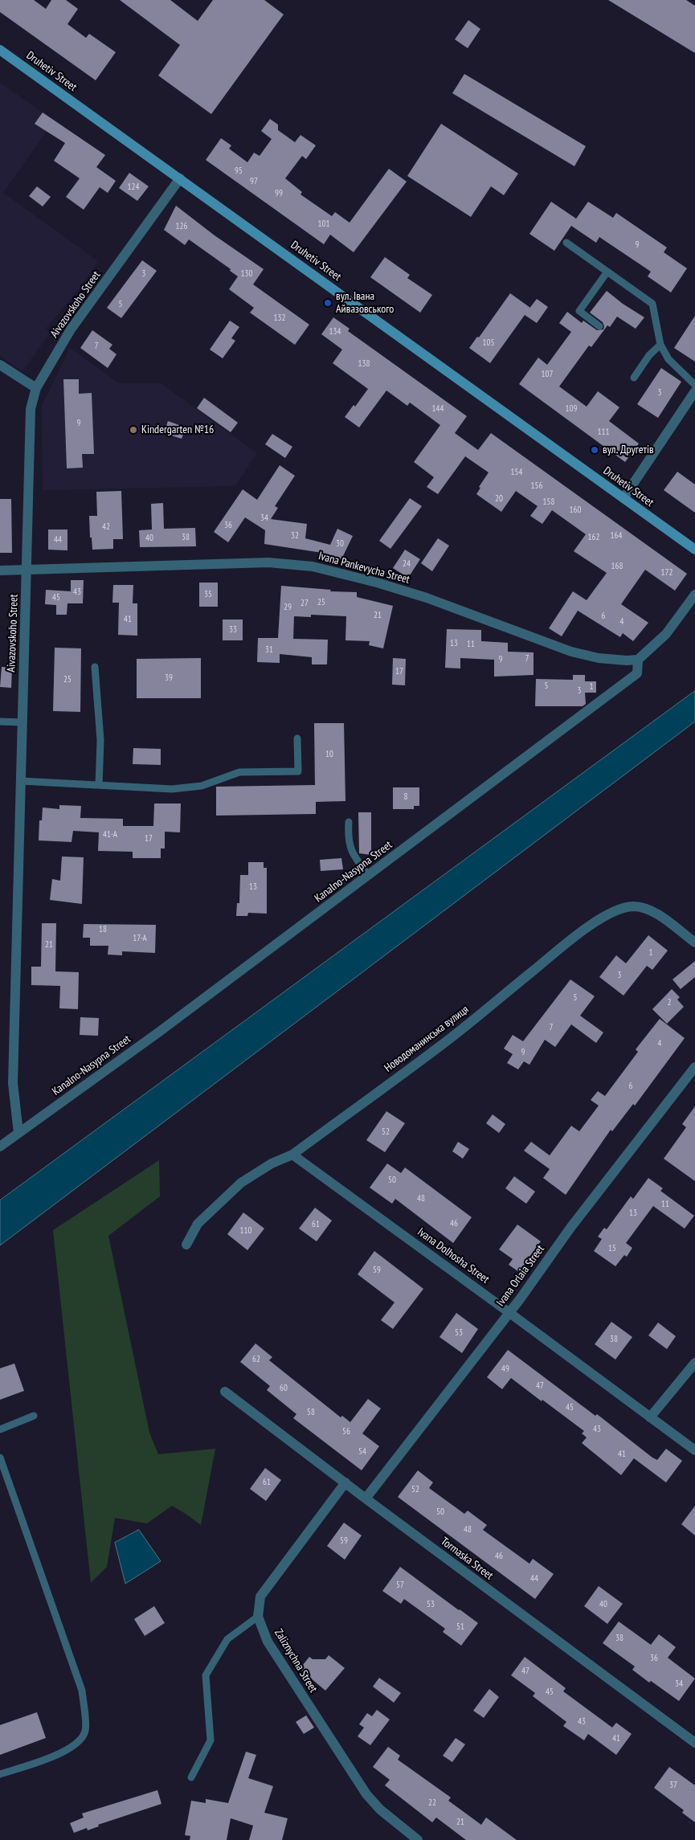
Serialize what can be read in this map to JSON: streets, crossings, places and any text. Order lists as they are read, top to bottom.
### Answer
{
  "streets": {
    "main road": ["Druhetiv Street"],
    "street": [
      "Aivazovskoho Street",
      "Ivana Pankevycha Street",
      "Kanalno-Nasypna Street",
      "Новодоманинська вулиця",
      "Ivana Dolhosha Street",
      "Ivana Orlaia Street",
      "Tormaska Street",
      "Zaliznychna Street"
    ]
  },
  "crossings": [
    ["Druhetiv Street", "Aivazovskoho Street"],
    ["Aivazovskoho Street", "Ivana Pankevycha Street"],
    ["Aivazovskoho Street", "Kanalno-Nasypna Street"],
    ["Ivana Pankevycha Street", "Kanalno-Nasypna Street"],
    ["Новодоманинська вулиця", "Ivana Dolhosha Street"],
    ["Ivana Dolhosha Street", "Ivana Orlaia Street"],
    ["Ivana Orlaia Street", "Tormaska Street"],
    ["Tormaska Street", "Zaliznychna Street"]
  ],
  "places": ["вул. Івана Айвазовського", "Kindergarten №16", "вул. Другетів"],
  "house_numbers": [
    "95",
    "97",
    "124",
    "99",
    "101",
    "126",
    "9",
    "3",
    "130",
    "5",
    "132",
    "134",
    "105",
    "7",
    "138",
    "107",
    "3",
    "144",
    "109",
    "9",
    "111",
    "154",
    "156",
    "20",
    "158",
    "160",
    "34",
    "36",
    "42",
    "32",
    "164",
    "38",
    "162",
    "40",
    "44",
    "30",
    "24",
    "168",
    "172",
    "43",
    "35",
    "45",
    "25",
    "27",
    "29",
    "21",
    "6",
    "41",
    "4",
    "33",
    "13",
    "11",
    "31",
    "7",
    "9",
    "17",
    "39",
    "25",
    "5",
    "1",
    "3",
    "10",
    "8",
    "41-А",
    "17",
    "13",
    "18",
    "17-А",
    "21",
    "1",
    "3",
    "5",
    "2",
    "7",
    "4",
    "9",
    "6",
    "52",
    "50",
    "48",
    "11",
    "13",
    "46",
    "61",
    "110",
    "15",
    "59",
    "53",
    "38",
    "62",
    "49",
    "47",
    "60",
    "45",
    "58",
    "43",
    "56",
    "54",
    "41",
    "61",
    "52",
    "50",
    "48",
    "59",
    "46",
    "44",
    "57",
    "53",
    "40",
    "51",
    "38",
    "36",
    "47",
    "34",
    "45",
    "43",
    "41",
    "37",
    "22",
    "21"
  ]
}
